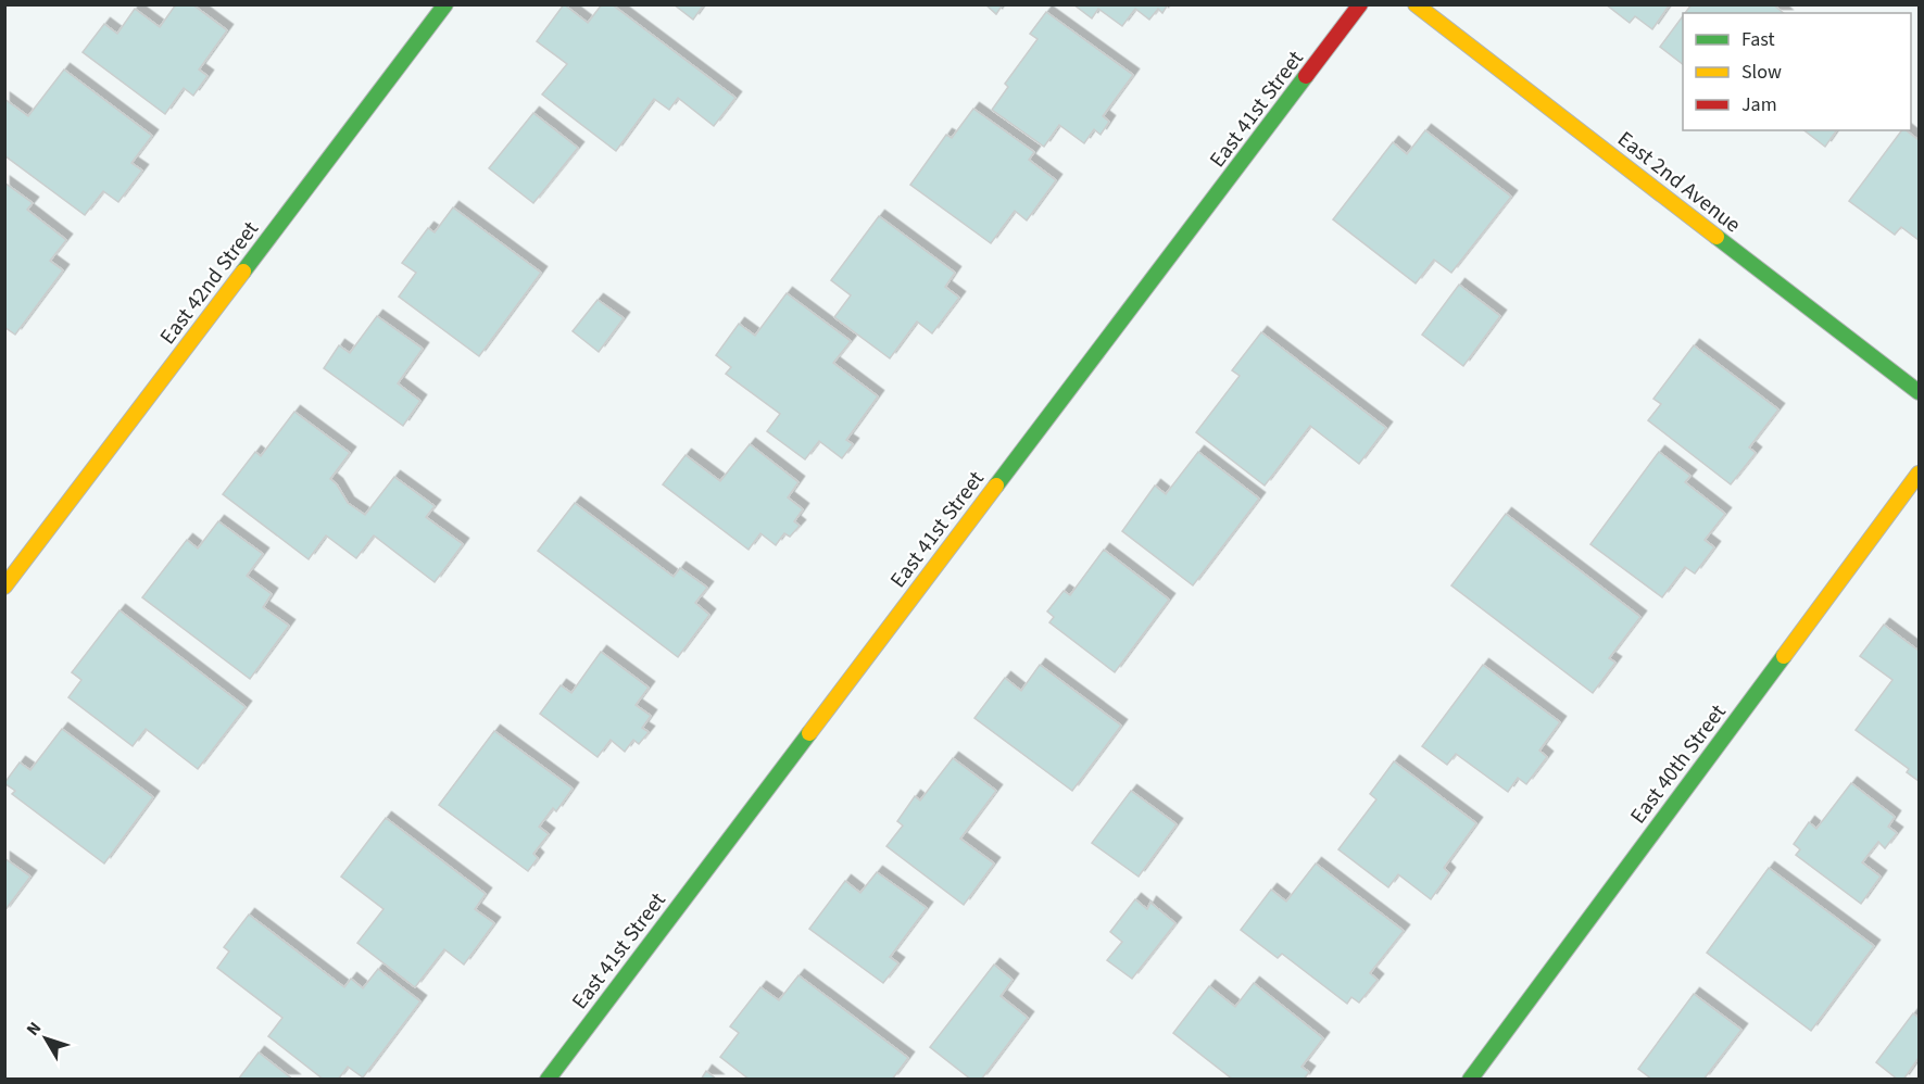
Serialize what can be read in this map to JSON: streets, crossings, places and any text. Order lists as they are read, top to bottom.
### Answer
{
  "streets": {
    "street": [
      "East 41st Street",
      "East 2nd Avenue",
      "East 42nd Street",
      "East 40th Street"
    ]
  },
  "legend": ["Fast", "Slow", "Jam"],
  "north": "top left"
}
